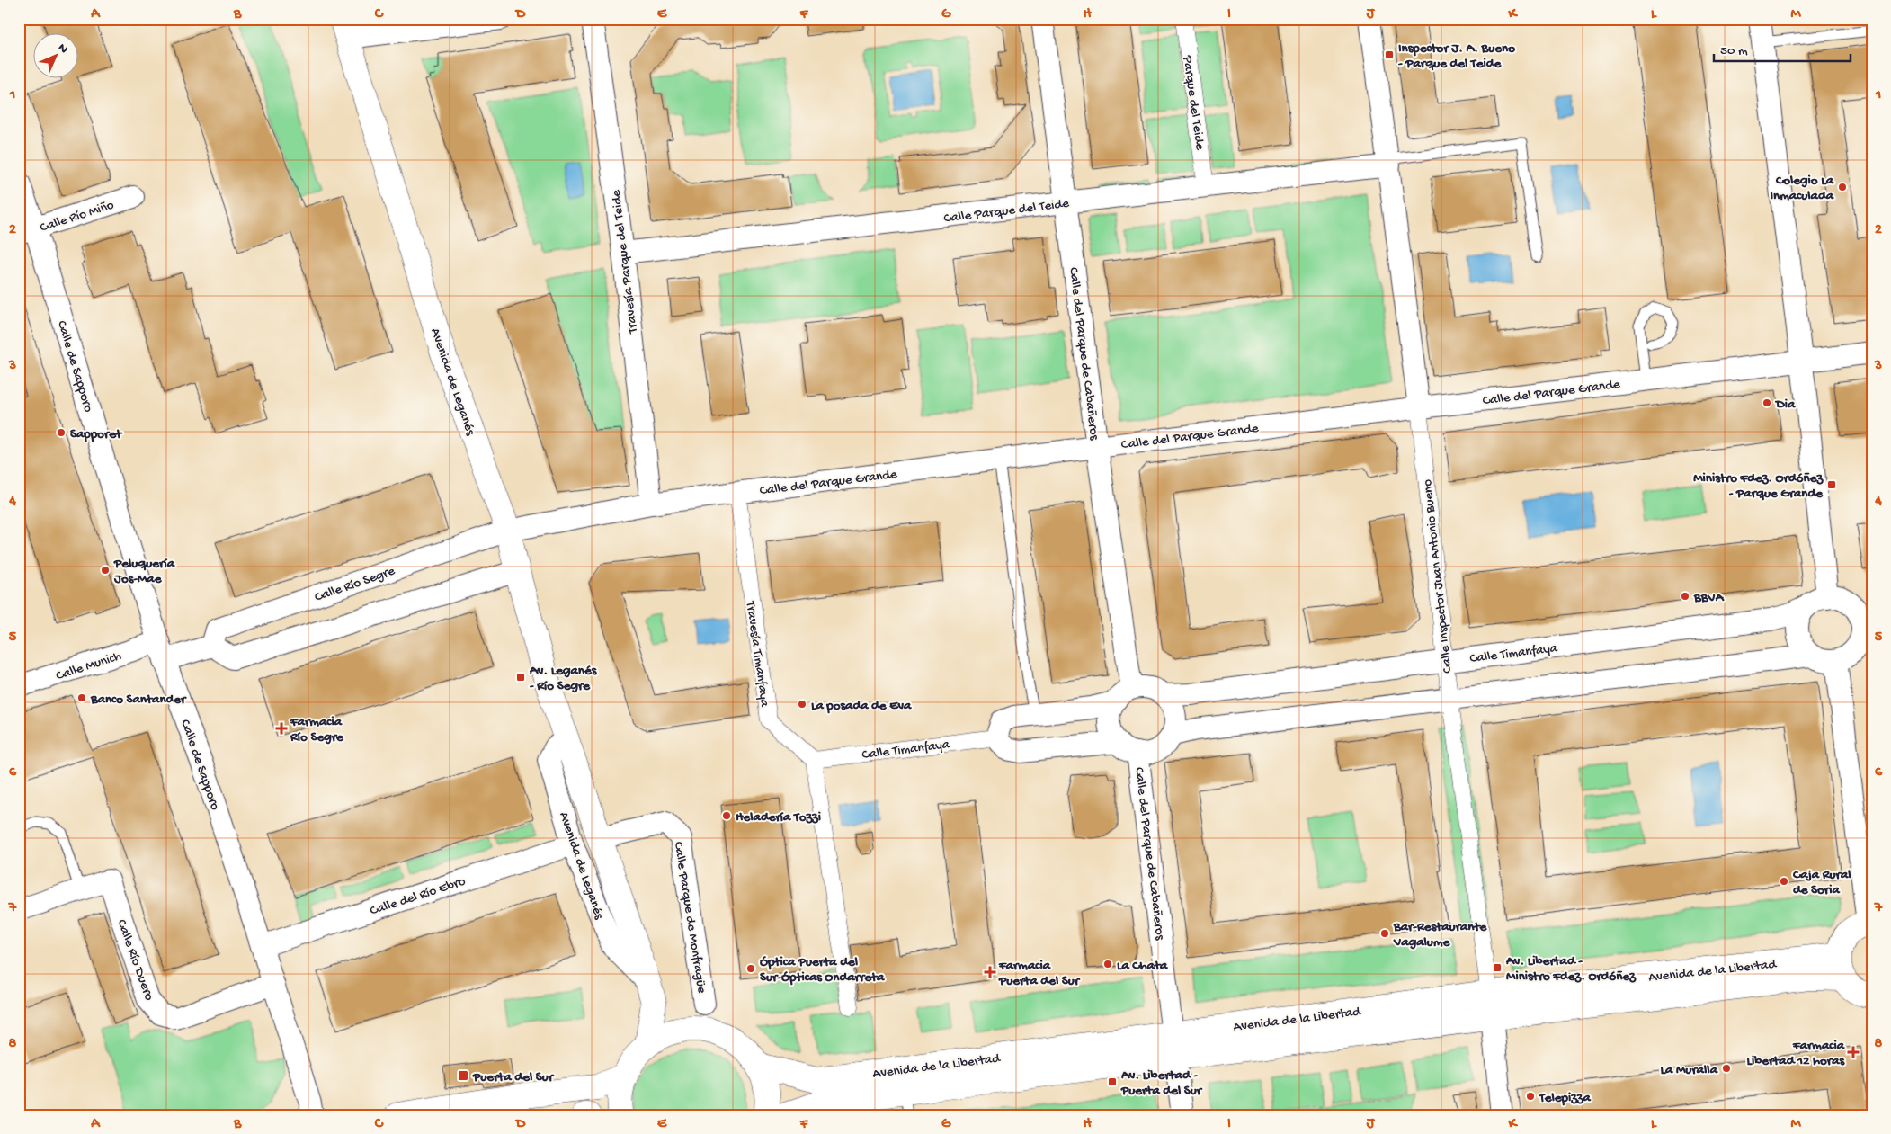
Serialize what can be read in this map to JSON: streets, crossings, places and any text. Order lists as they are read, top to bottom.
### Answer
{
  "streets": {
    "street": [
      "Parque del Teide",
      "Calle Parque del Teide",
      "Calle Río Miño",
      "Travesía Parque del Teide",
      "Calle del Parque de Cabañeros",
      "Calle de Sapporo",
      "Avenida de Leganés",
      "Calle del Parque Grande",
      "Calle Inspector Juan Antonio Bueno",
      "Calle Río Segre",
      "Calle Timanfaya",
      "Travesía Timanfaya",
      "Calle Munich",
      "Calle del Río Ebro",
      "Calle Parque de Monfragüe",
      "Calle Río Duero",
      "Avenida de la Libertad"
    ]
  },
  "crossings": [
    ["Parque del Teide", "Calle Parque del Teide"],
    ["Calle Parque del Teide", "Travesía Parque del Teide"],
    ["Calle Parque del Teide", "Calle del Parque de Cabañeros"],
    ["Calle Parque del Teide", "Calle Inspector Juan Antonio Bueno"],
    ["Calle Río Miño", "Calle de Sapporo"],
    ["Travesía Parque del Teide", "Calle del Parque Grande"],
    ["Calle del Parque de Cabañeros", "Calle del Parque Grande"],
    ["Calle del Parque de Cabañeros", "Calle Timanfaya"],
    ["Calle del Parque de Cabañeros", "Avenida de la Libertad"],
    ["Calle de Sapporo", "Calle Munich"],
    ["Calle de Sapporo", "Calle del Río Ebro"],
    ["Calle de Sapporo", "Calle Río Duero"],
    ["Avenida de Leganés", "Calle del Parque Grande"],
    ["Avenida de Leganés", "Calle Río Segre"],
    ["Avenida de Leganés", "Calle del Río Ebro"],
    ["Avenida de Leganés", "Calle Parque de Monfragüe"],
    ["Calle del Parque Grande", "Calle Inspector Juan Antonio Bueno"],
    ["Calle del Parque Grande", "Calle Río Segre"],
    ["Calle del Parque Grande", "Travesía Timanfaya"],
    ["Calle Inspector Juan Antonio Bueno", "Calle Timanfaya"],
    ["Calle Inspector Juan Antonio Bueno", "Avenida de la Libertad"],
    ["Calle Timanfaya", "Travesía Timanfaya"]
  ],
  "places": {
    "transit": [
      "Inspector J. A. Bueno - Parque del Teide",
      "Ministro Fdez. Ordóñez - Parque Grande",
      "Av. Leganés - Río Segre",
      "Av. Libertad - Ministro Fdez. Ordóñez",
      "Puerta del Sur",
      "Av. Libertad - Puerta del Sur"
    ],
    "other": [
      "Colegio La Inmaculada",
      "Dia",
      "Sapporet",
      "Peluquería Jos-Mae",
      "BBVA",
      "Banco Santander",
      "La posada de Eva",
      "Heladería Tozzi",
      "Caja Rural de Soria",
      "Bar-Restaurante Vagalume",
      "La Chata",
      "Óptica Puerta del Sur-Ópticas Ondarreta",
      "La Muralla",
      "Telepizza"
    ],
    "health": ["Farmacia Río Segre", "Farmacia Puerta del Sur", "Farmacia Libertad 12 horas"]
  },
  "scale_bar": "50 m",
  "north": "top right",
  "grid": {
    "columns": [
      "A",
      "B",
      "C",
      "D",
      "E",
      "F",
      "G",
      "H",
      "I",
      "J",
      "K",
      "L",
      "M"
    ],
    "rows": [
      "1",
      "2",
      "3",
      "4",
      "5",
      "6",
      "7",
      "8"
    ]
  }
}
